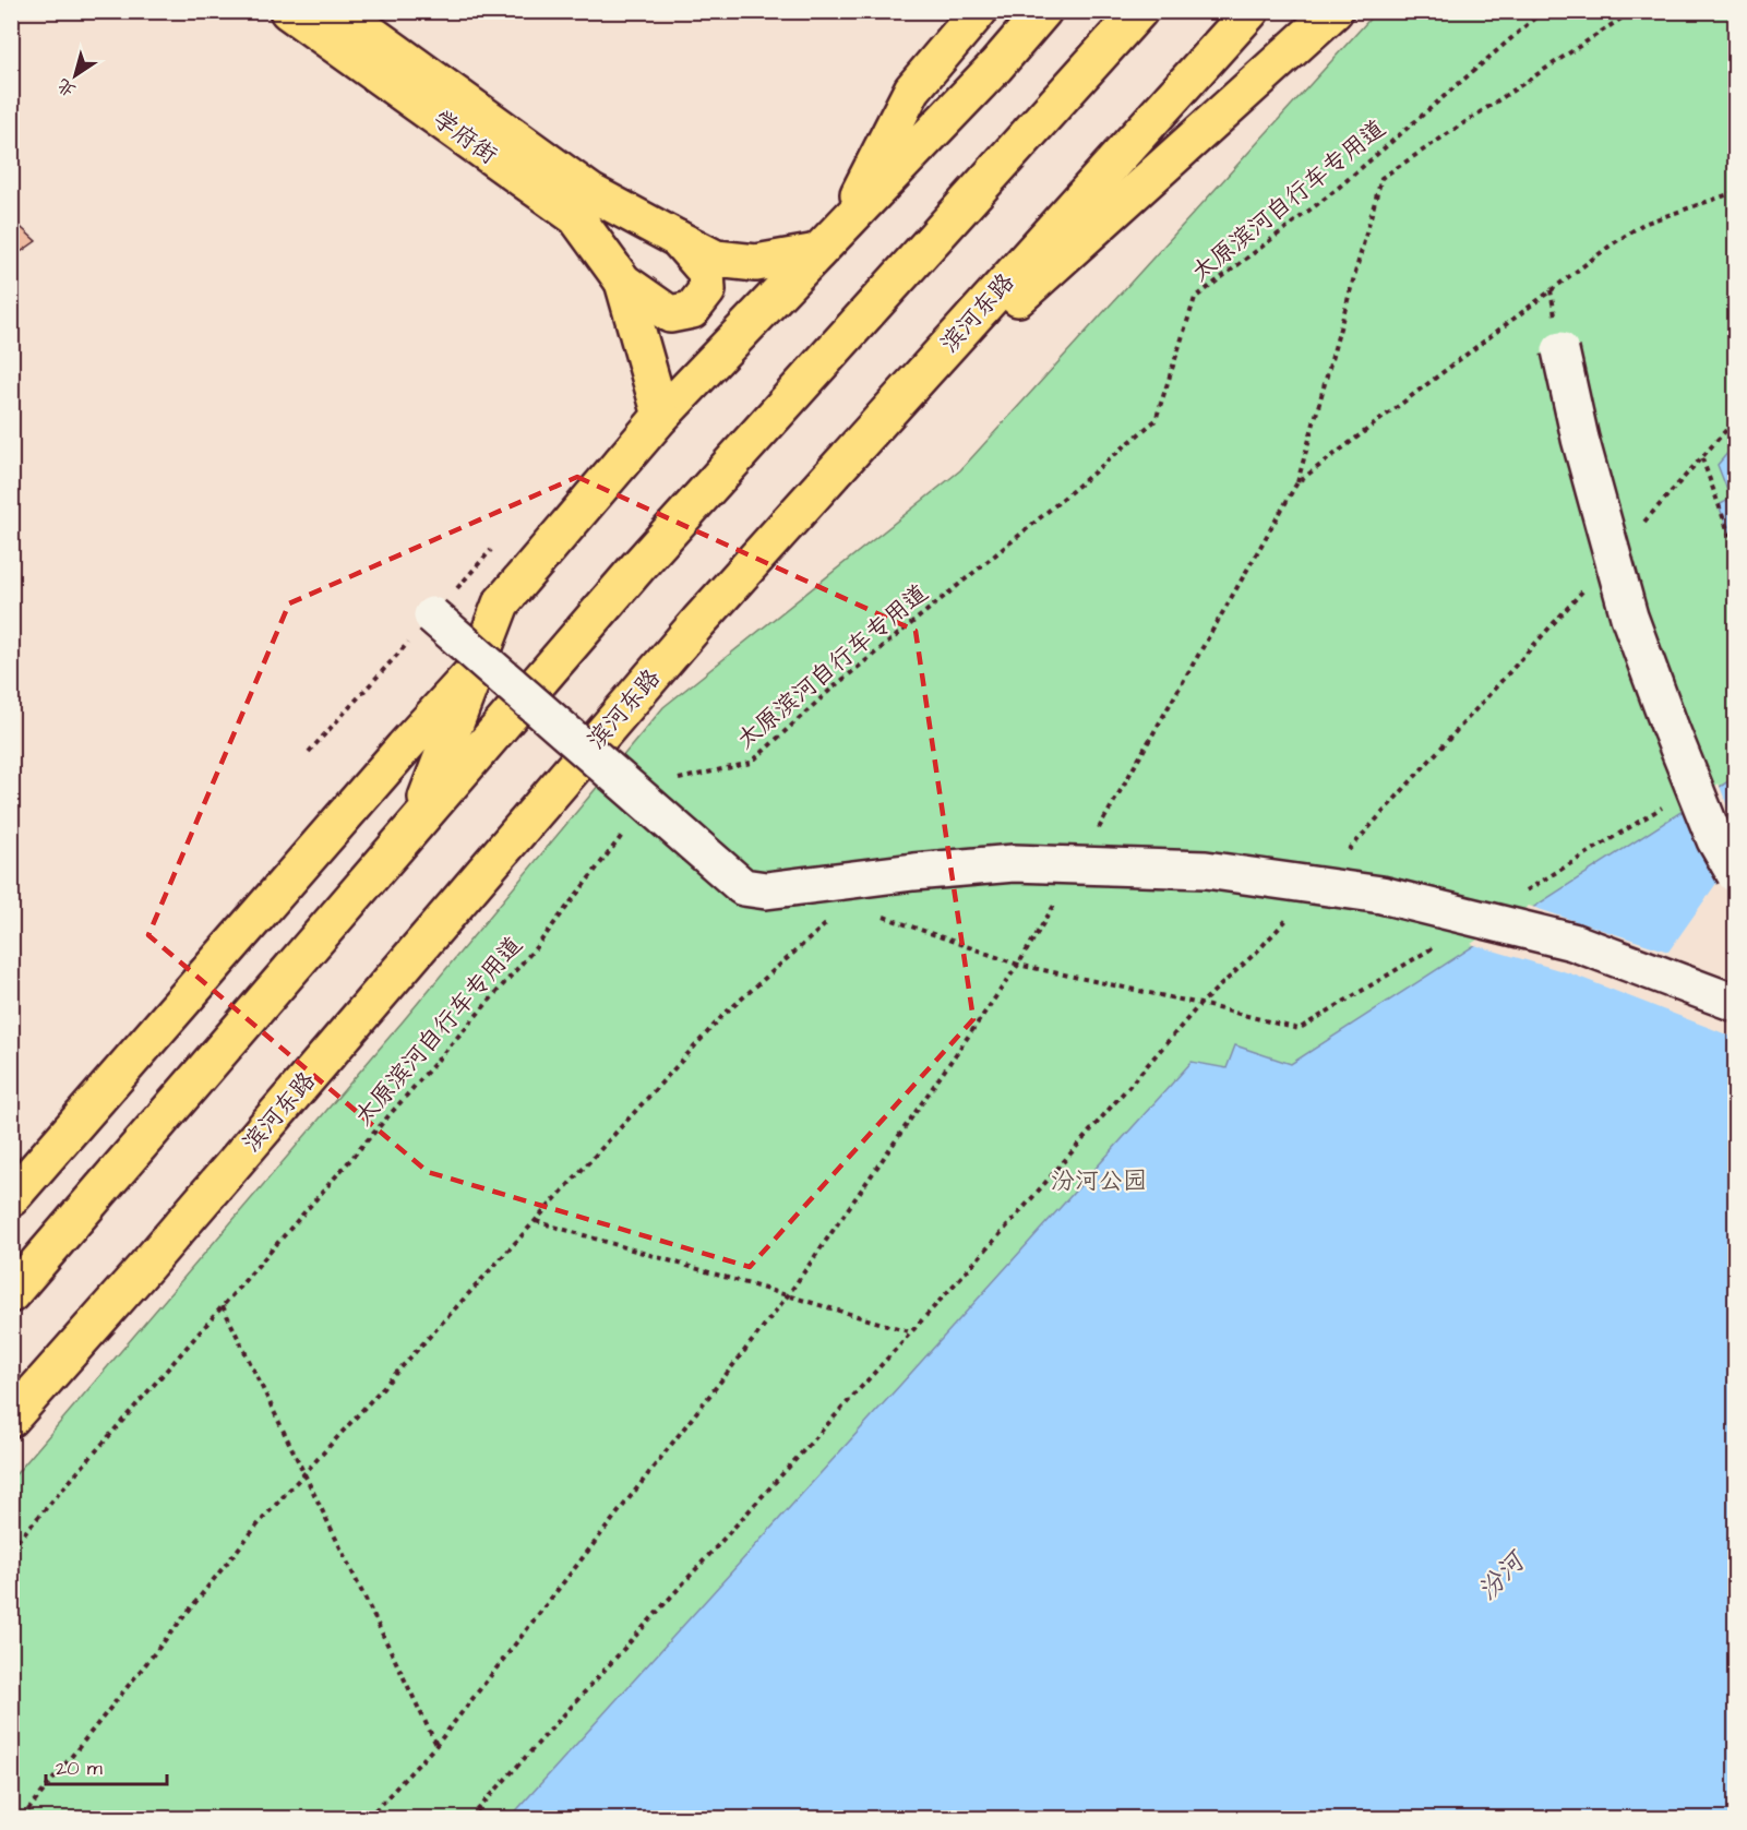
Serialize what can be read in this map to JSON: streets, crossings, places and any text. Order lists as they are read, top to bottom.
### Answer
{
  "streets": {
    "main road": ["学府街", "滨河东路"],
    "path": ["太原滨河自行车专用道"]
  },
  "water": ["汾河"],
  "parks": ["汾河公园"],
  "scale_bar": "20 m",
  "north": "bottom left"
}
